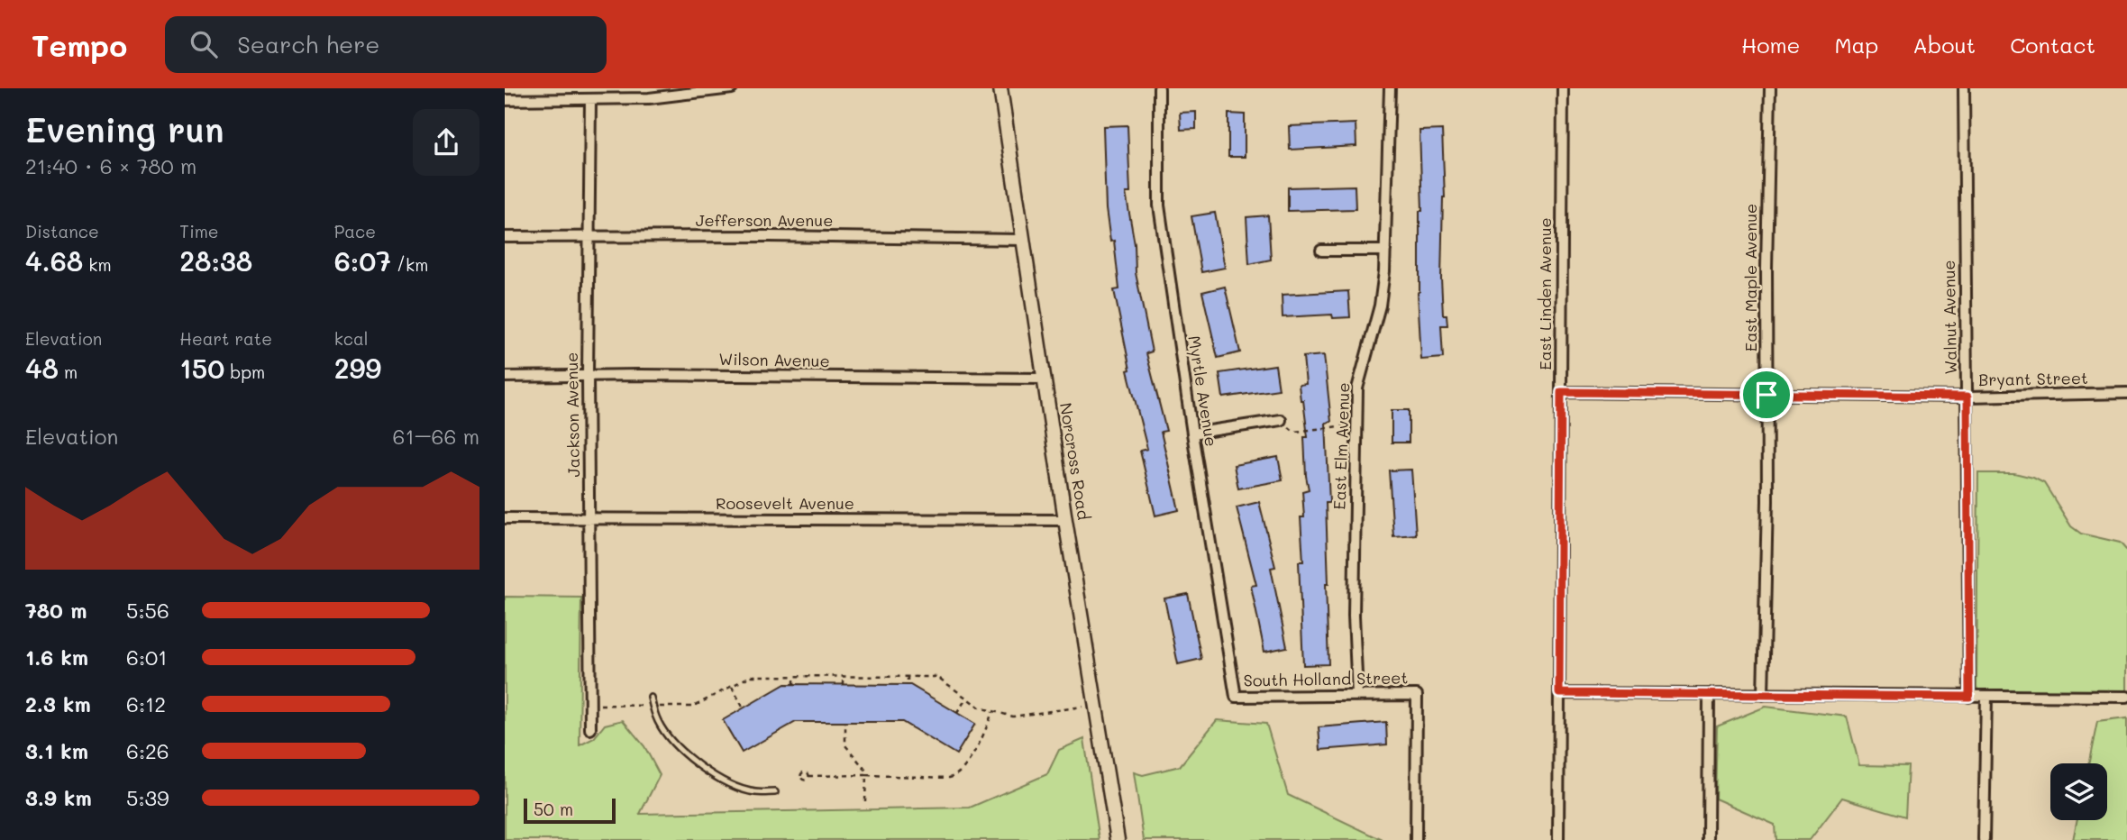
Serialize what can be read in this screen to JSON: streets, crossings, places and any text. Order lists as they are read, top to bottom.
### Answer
{
  "streets": {
    "street": [
      "Jefferson Avenue",
      "East Maple Avenue",
      "East Linden Avenue",
      "Walnut Avenue",
      "Wilson Avenue",
      "Bryant Street",
      "Myrtle Avenue",
      "Jackson Avenue",
      "East Elm Avenue",
      "Norcross Road",
      "Roosevelt Avenue",
      "South Holland Street"
    ]
  },
  "crossings": [
    ["Jefferson Avenue", "Jackson Avenue"],
    ["Jefferson Avenue", "Norcross Road"],
    ["East Maple Avenue", "Bryant Street"],
    ["East Linden Avenue", "Bryant Street"],
    ["Walnut Avenue", "Bryant Street"],
    ["Wilson Avenue", "Jackson Avenue"],
    ["Wilson Avenue", "Norcross Road"],
    ["Myrtle Avenue", "South Holland Street"],
    ["Jackson Avenue", "Roosevelt Avenue"],
    ["East Elm Avenue", "South Holland Street"],
    ["Norcross Road", "Roosevelt Avenue"]
  ],
  "scale_bar": "50 m",
  "page": {
    "header": "Tempo",
    "search": "Search here",
    "nav": [
      "Home",
      "Map",
      "About",
      "Contact"
    ],
    "heading": ["Evening run", "21:40 · 6 × 780 m"],
    "stats": [
      ["Distance", "4.68 km"],
      ["Time", "28:38"],
      ["Pace", "6:07 /km"],
      ["Elevation", "48 m"],
      ["Heart rate", "150 bpm"],
      ["kcal", "299"]
    ],
    "chart": ["Elevation", "61–66 m"],
    "list": [
      {
        "name": "780 m",
        "note": "5:56"
      },
      {
        "name": "1.6 km",
        "note": "6:01"
      },
      {
        "name": "2.3 km",
        "note": "6:12"
      },
      {
        "name": "3.1 km",
        "note": "6:26"
      },
      {
        "name": "3.9 km",
        "note": "5:39"
      }
    ],
    "scale": "50 m"
  }
}
